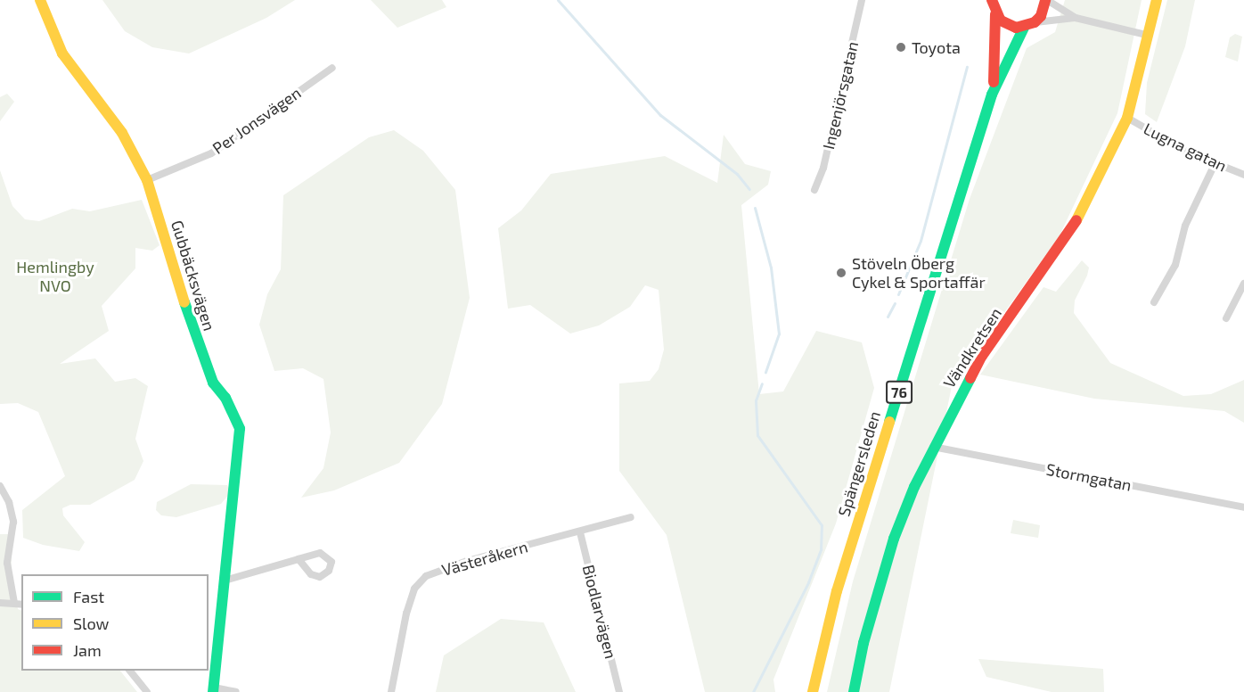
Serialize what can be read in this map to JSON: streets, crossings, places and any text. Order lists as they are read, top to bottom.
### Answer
{
  "streets": {
    "street": [
      "Ingenjörsgatan",
      "Per Jonsvägen",
      "Lugna gatan",
      "Gubbäcksvägen",
      "Vändkretsen",
      "76",
      "Spängersleden",
      "Stormgatan",
      "Västeråkern",
      "Biodlarvägen"
    ]
  },
  "crossings": [
    ["Per Jonsvägen", "Gubbäcksvägen"],
    ["Lugna gatan", "Vändkretsen"],
    ["Vändkretsen", "Stormgatan"],
    ["Västeråkern", "Biodlarvägen"]
  ],
  "parks": ["Hemlingby NVO"],
  "places": ["Toyota", "Stöveln Öberg Cykel & Sportaffär"],
  "legend": ["Fast", "Slow", "Jam"]
}
